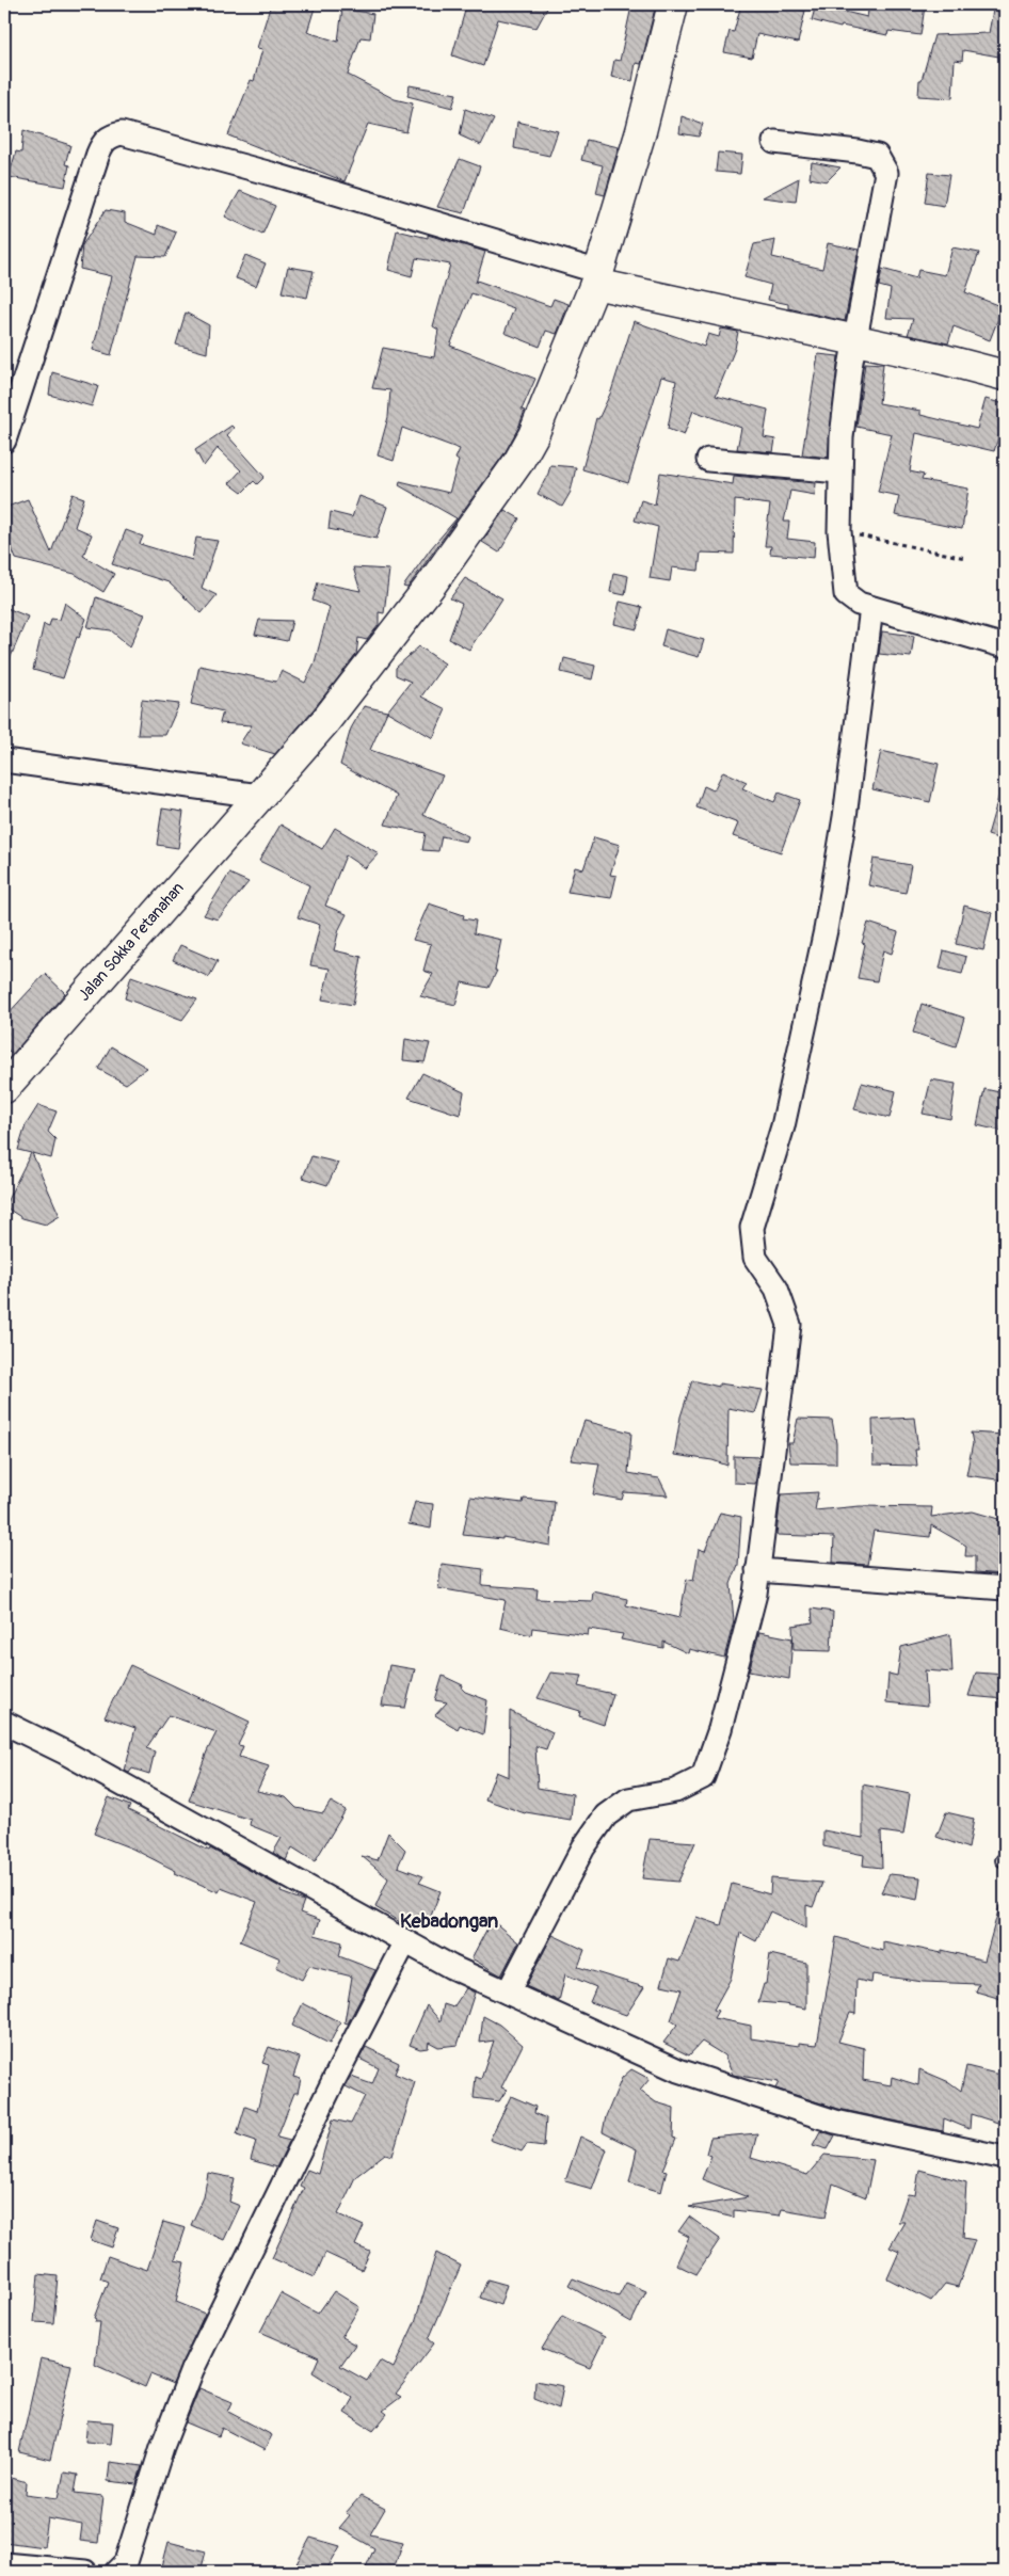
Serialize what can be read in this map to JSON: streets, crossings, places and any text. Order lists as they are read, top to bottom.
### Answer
{
  "streets": {
    "main road": ["Jalan Sokka Petanahan"]
  },
  "districts": ["Kebadongan"]
}
